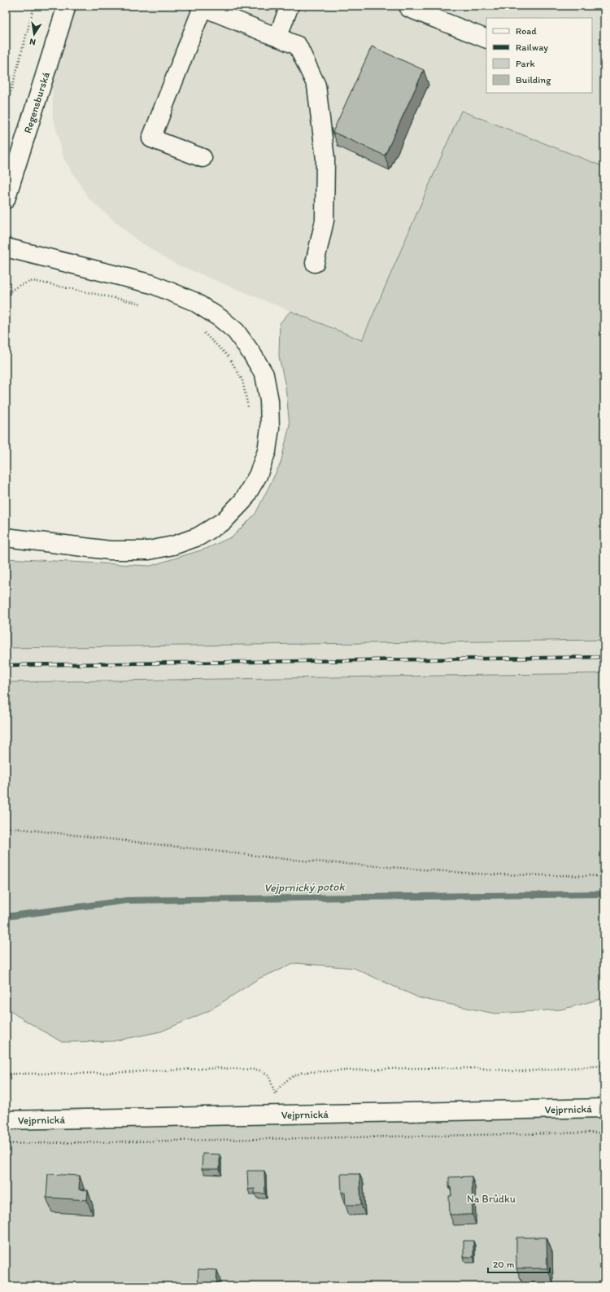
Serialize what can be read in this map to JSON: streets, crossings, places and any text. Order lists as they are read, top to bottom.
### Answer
{
  "streets": {
    "main road": ["Regensburská", "Vejprnická"]
  },
  "water": ["Vejprnický potok"],
  "parks": ["Na Brůdku"],
  "legend": [
    "Road",
    "Railway",
    "Park",
    "Building"
  ],
  "scale_bar": "20 m",
  "north": "bottom"
}
